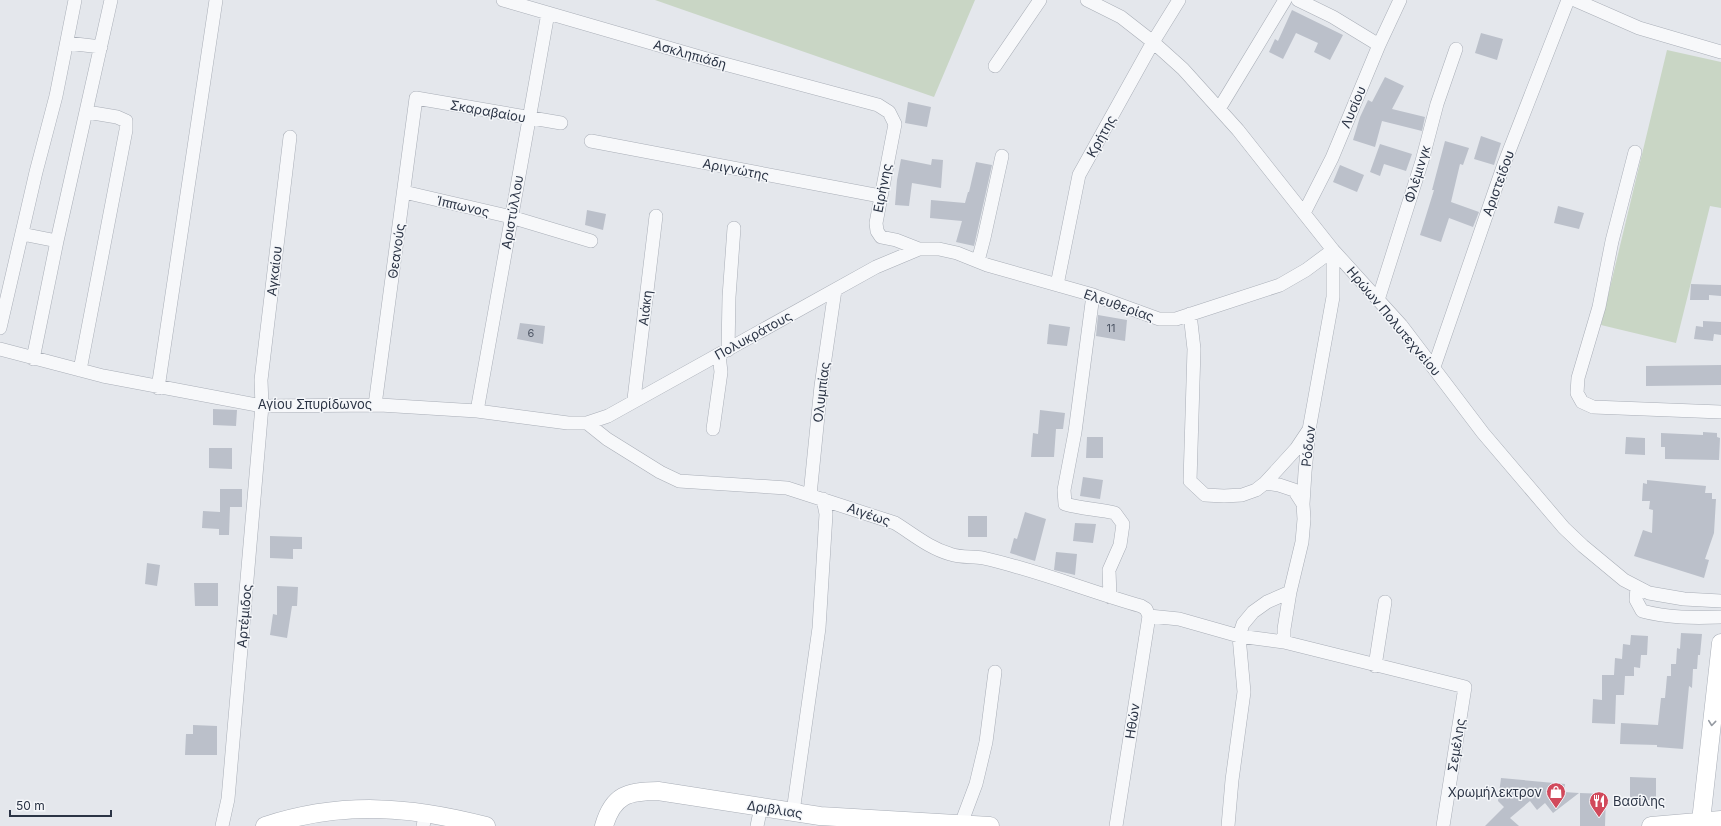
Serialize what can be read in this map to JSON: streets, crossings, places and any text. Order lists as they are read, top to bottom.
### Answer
{
  "streets": {
    "street": [
      "Ασκληπιάδη",
      "Λυσίου",
      "Σκαραβαίου",
      "Κρήτης",
      "Αριγνώτης",
      "Φλέμινγκ",
      "Αριστείδου",
      "Ειρήνης",
      "Ίππωνος",
      "Αριστύλλου",
      "Θεανούς",
      "Αγκαίου",
      "Ελευθερίας",
      "Αιάκη",
      "Ηρώων Πολυτεχνείου",
      "Πολυκράτους",
      "Ολυμπίας",
      "Αγίου Σπυρίδωνος",
      "Ρόδων",
      "Αιγέως",
      "Αρτέμιδος",
      "Ηθών",
      "Σεμέλης",
      "Δριβλιας"
    ]
  },
  "crossings": [
    ["Ασκληπιάδη", "Ειρήνης"],
    ["Ασκληπιάδη", "Αριστύλλου"],
    ["Λυσίου", "Ηρώων Πολυτεχνείου"],
    ["Σκαραβαίου", "Αριστύλλου"],
    ["Σκαραβαίου", "Θεανούς"],
    ["Κρήτης", "Ελευθερίας"],
    ["Κρήτης", "Ηρώων Πολυτεχνείου"],
    ["Αριγνώτης", "Ειρήνης"],
    ["Φλέμινγκ", "Ηρώων Πολυτεχνείου"],
    ["Αριστείδου", "Ηρώων Πολυτεχνείου"],
    ["Ειρήνης", "Ελευθερίας"],
    ["Ειρήνης", "Πολυκράτους"],
    ["Ίππωνος", "Αριστύλλου"],
    ["Ίππωνος", "Θεανούς"],
    ["Αριστύλλου", "Αγίου Σπυρίδωνος"],
    ["Θεανούς", "Αγίου Σπυρίδωνος"],
    ["Αγκαίου", "Αγίου Σπυρίδωνος"],
    ["Αγκαίου", "Αρτέμιδος"],
    ["Ελευθερίας", "Ηρώων Πολυτεχνείου"],
    ["Ελευθερίας", "Πολυκράτους"],
    ["Ελευθερίας", "Ρόδων"],
    ["Αιάκη", "Πολυκράτους"],
    ["Ηρώων Πολυτεχνείου", "Ρόδων"],
    ["Πολυκράτους", "Ολυμπίας"],
    ["Πολυκράτους", "Αγίου Σπυρίδωνος"],
    ["Πολυκράτους", "Αιγέως"],
    ["Ολυμπίας", "Αιγέως"],
    ["Αγίου Σπυρίδωνος", "Αιγέως"],
    ["Αγίου Σπυρίδωνος", "Αρτέμιδος"],
    ["Αιγέως", "Ηθών"]
  ],
  "places": {
    "shop": ["Χρωμήλεκτρον"],
    "restaurant": ["Βασίλης"]
  },
  "house_numbers": ["11", "6"],
  "scale_bar": "50 m"
}
